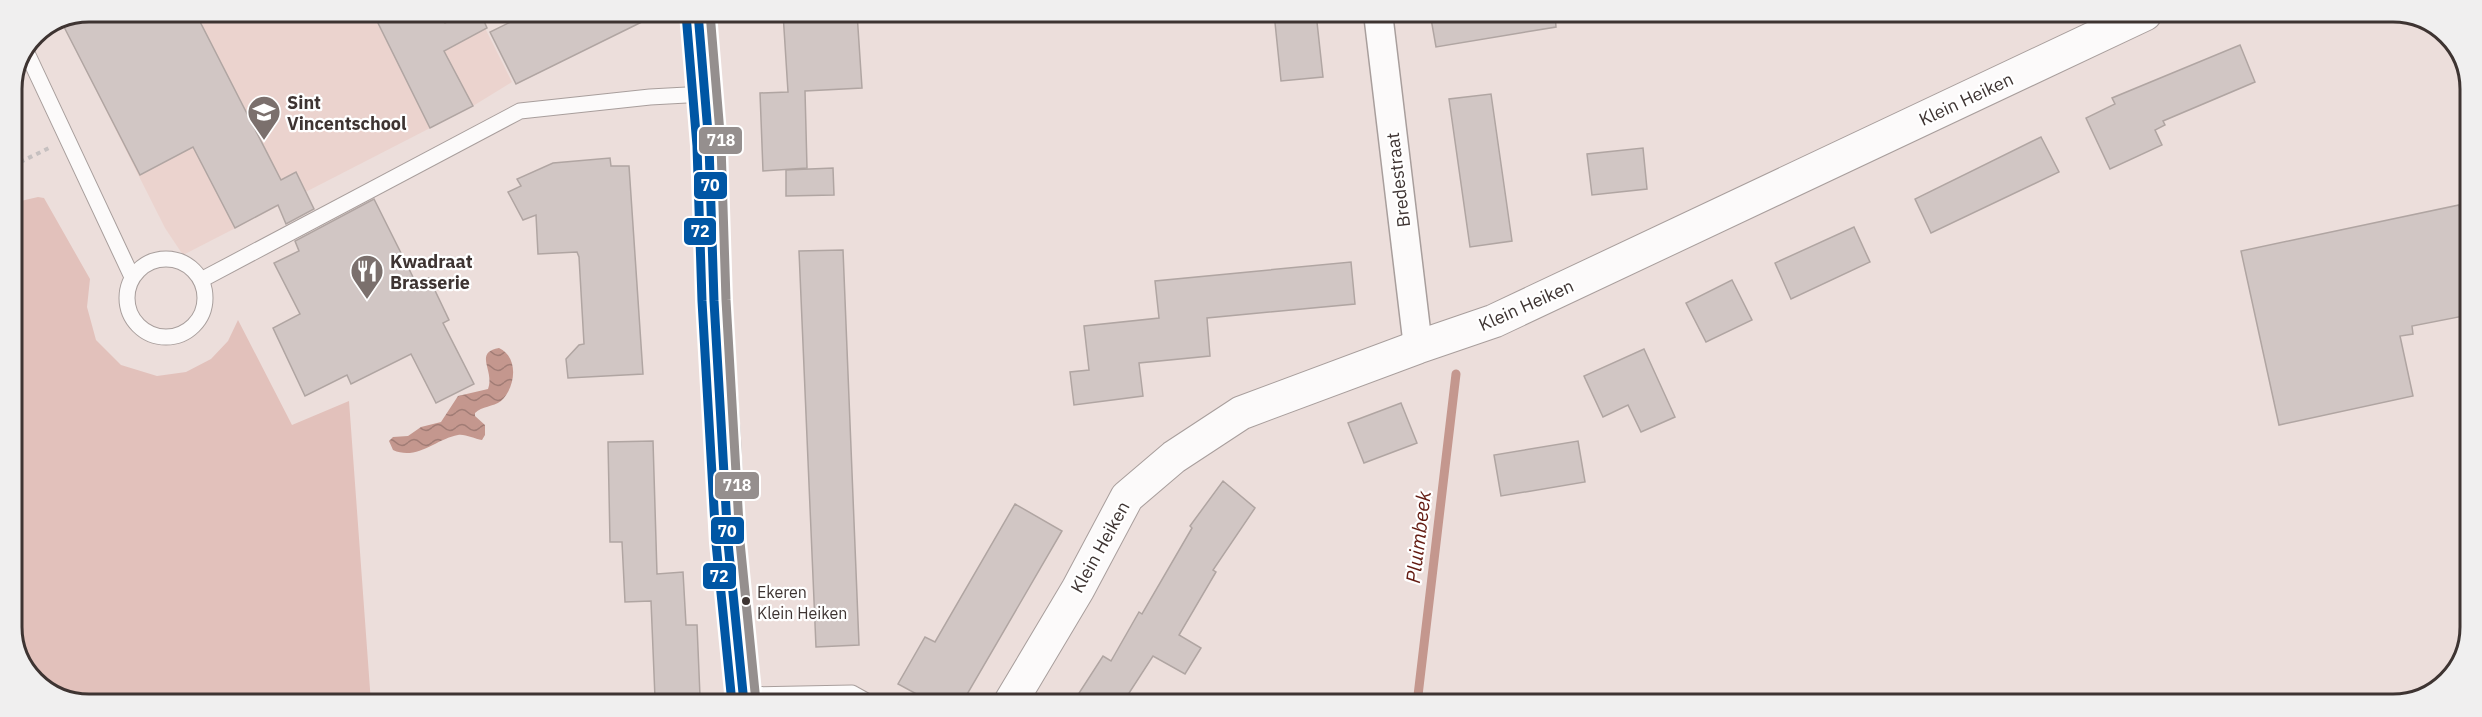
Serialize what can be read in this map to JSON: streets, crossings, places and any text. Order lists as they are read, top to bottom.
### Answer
{
  "streets": {
    "street": ["Klein Heiken", "Bredestraat"]
  },
  "crossings": [
    ["Klein Heiken", "Bredestraat"]
  ],
  "water": ["Pluimbeek"],
  "places": {
    "school or university": ["Sint Vincentschool"],
    "restaurant": ["Kwadraat Brasserie"],
    "other": ["Ekeren Klein Heiken"]
  },
  "lines": ["transit line 70", "transit line 72", "transit line 718"]
}
